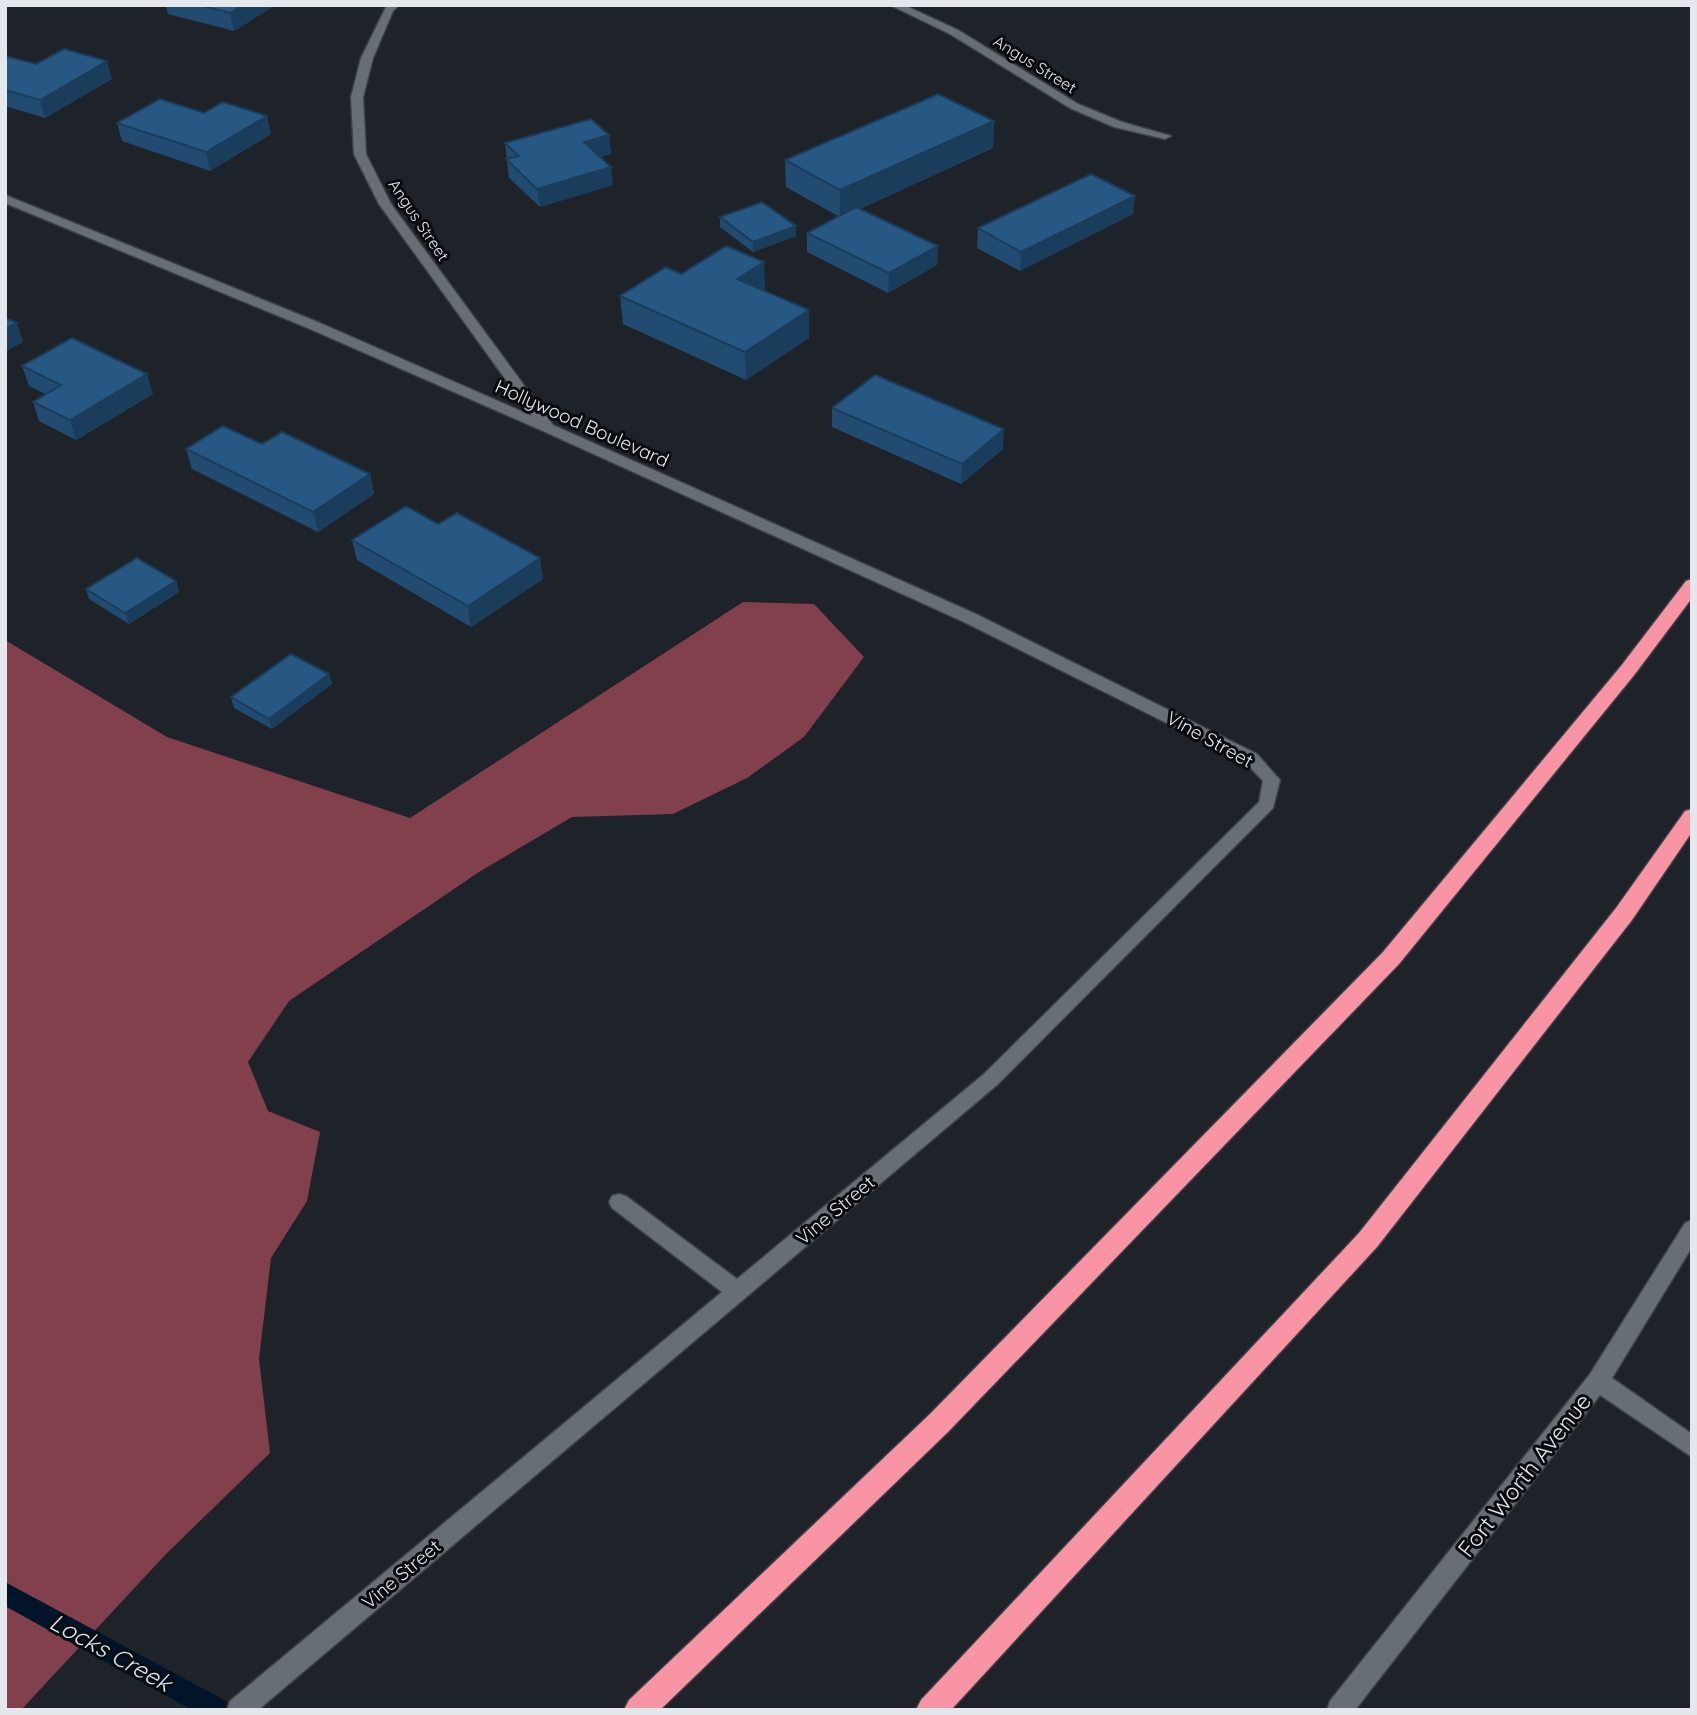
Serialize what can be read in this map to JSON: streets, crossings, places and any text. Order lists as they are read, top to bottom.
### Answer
{
  "streets": {
    "street": [
      "Angus Street",
      "Hollywood Boulevard",
      "Vine Street",
      "Fort Worth Avenue"
    ]
  },
  "crossings": [
    ["Angus Street", "Hollywood Boulevard"],
    ["Hollywood Boulevard", "Vine Street"]
  ],
  "water": ["Locks Creek"]
}
